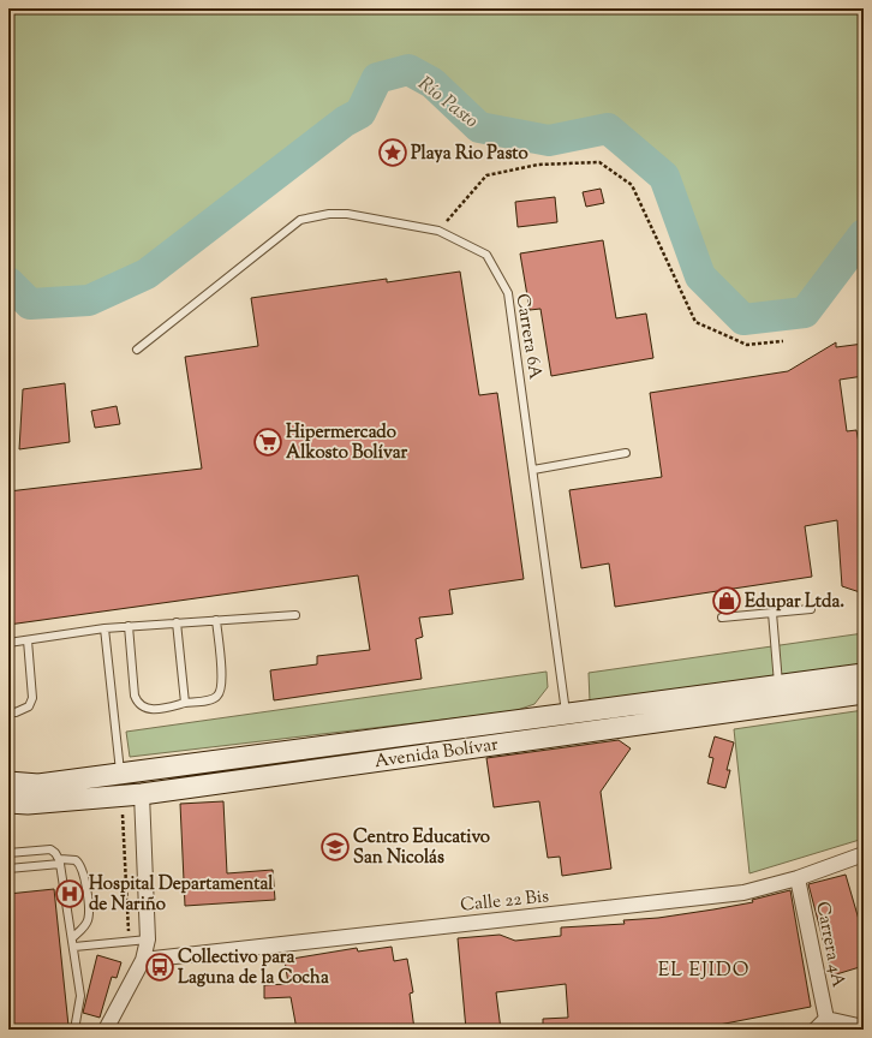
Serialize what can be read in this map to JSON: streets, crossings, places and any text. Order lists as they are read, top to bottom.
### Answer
{
  "streets": {
    "main road": ["Avenida Bolívar"],
    "street": ["Calle 22 Bis", "Carrera 4A"],
    "lane": ["Carrera 6A"]
  },
  "crossings": [
    ["Carrera 6A", "Avenida Bolívar"],
    ["Calle 22 Bis", "Carrera 4A"]
  ],
  "districts": ["EL EJIDO"],
  "water": ["Río Pasto"],
  "places": {
    "place": ["Playa Rio Pasto"],
    "supermarket": ["Hipermercado Alkosto Bolívar"],
    "shop": ["Edupar Ltda."],
    "school or university": ["Centro Educativo San Nicolás"],
    "hospital": ["Hospital Departamental de Nariño"],
    "bus stop": ["Collectivo para Laguna de la Cocha"]
  }
}
